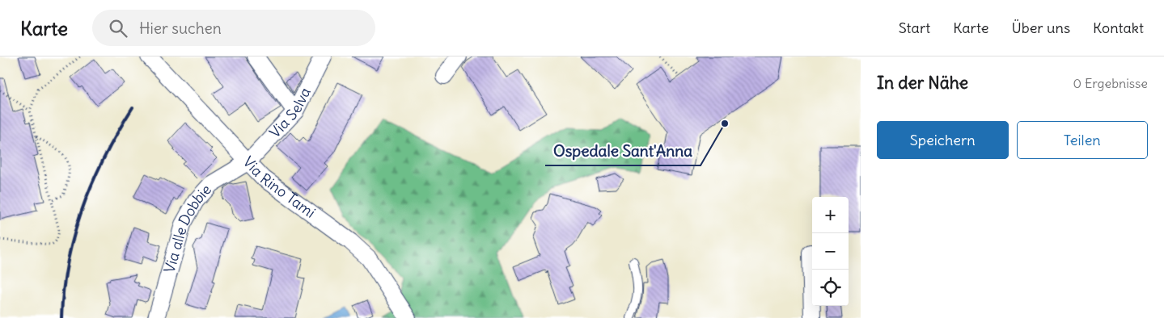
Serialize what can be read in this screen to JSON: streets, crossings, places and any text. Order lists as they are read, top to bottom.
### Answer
{
  "streets": {
    "street": ["Via Selva", "Via Rino Tami", "Via alle Dobbie"]
  },
  "crossings": [
    ["Via Selva", "Via Rino Tami"],
    ["Via Selva", "Via alle Dobbie"],
    ["Via Rino Tami", "Via alle Dobbie"]
  ],
  "places": ["Ospedale Sant'Anna"],
  "page": {
    "header": "Karte",
    "search": "Hier suchen",
    "nav": [
      "Start",
      "Karte",
      "Über uns",
      "Kontakt"
    ],
    "heading": ["In der Nähe", "0 Ergebnisse"],
    "buttons": ["Speichern", "Teilen"],
    "map_buttons": ["+", "−"]
  }
}
